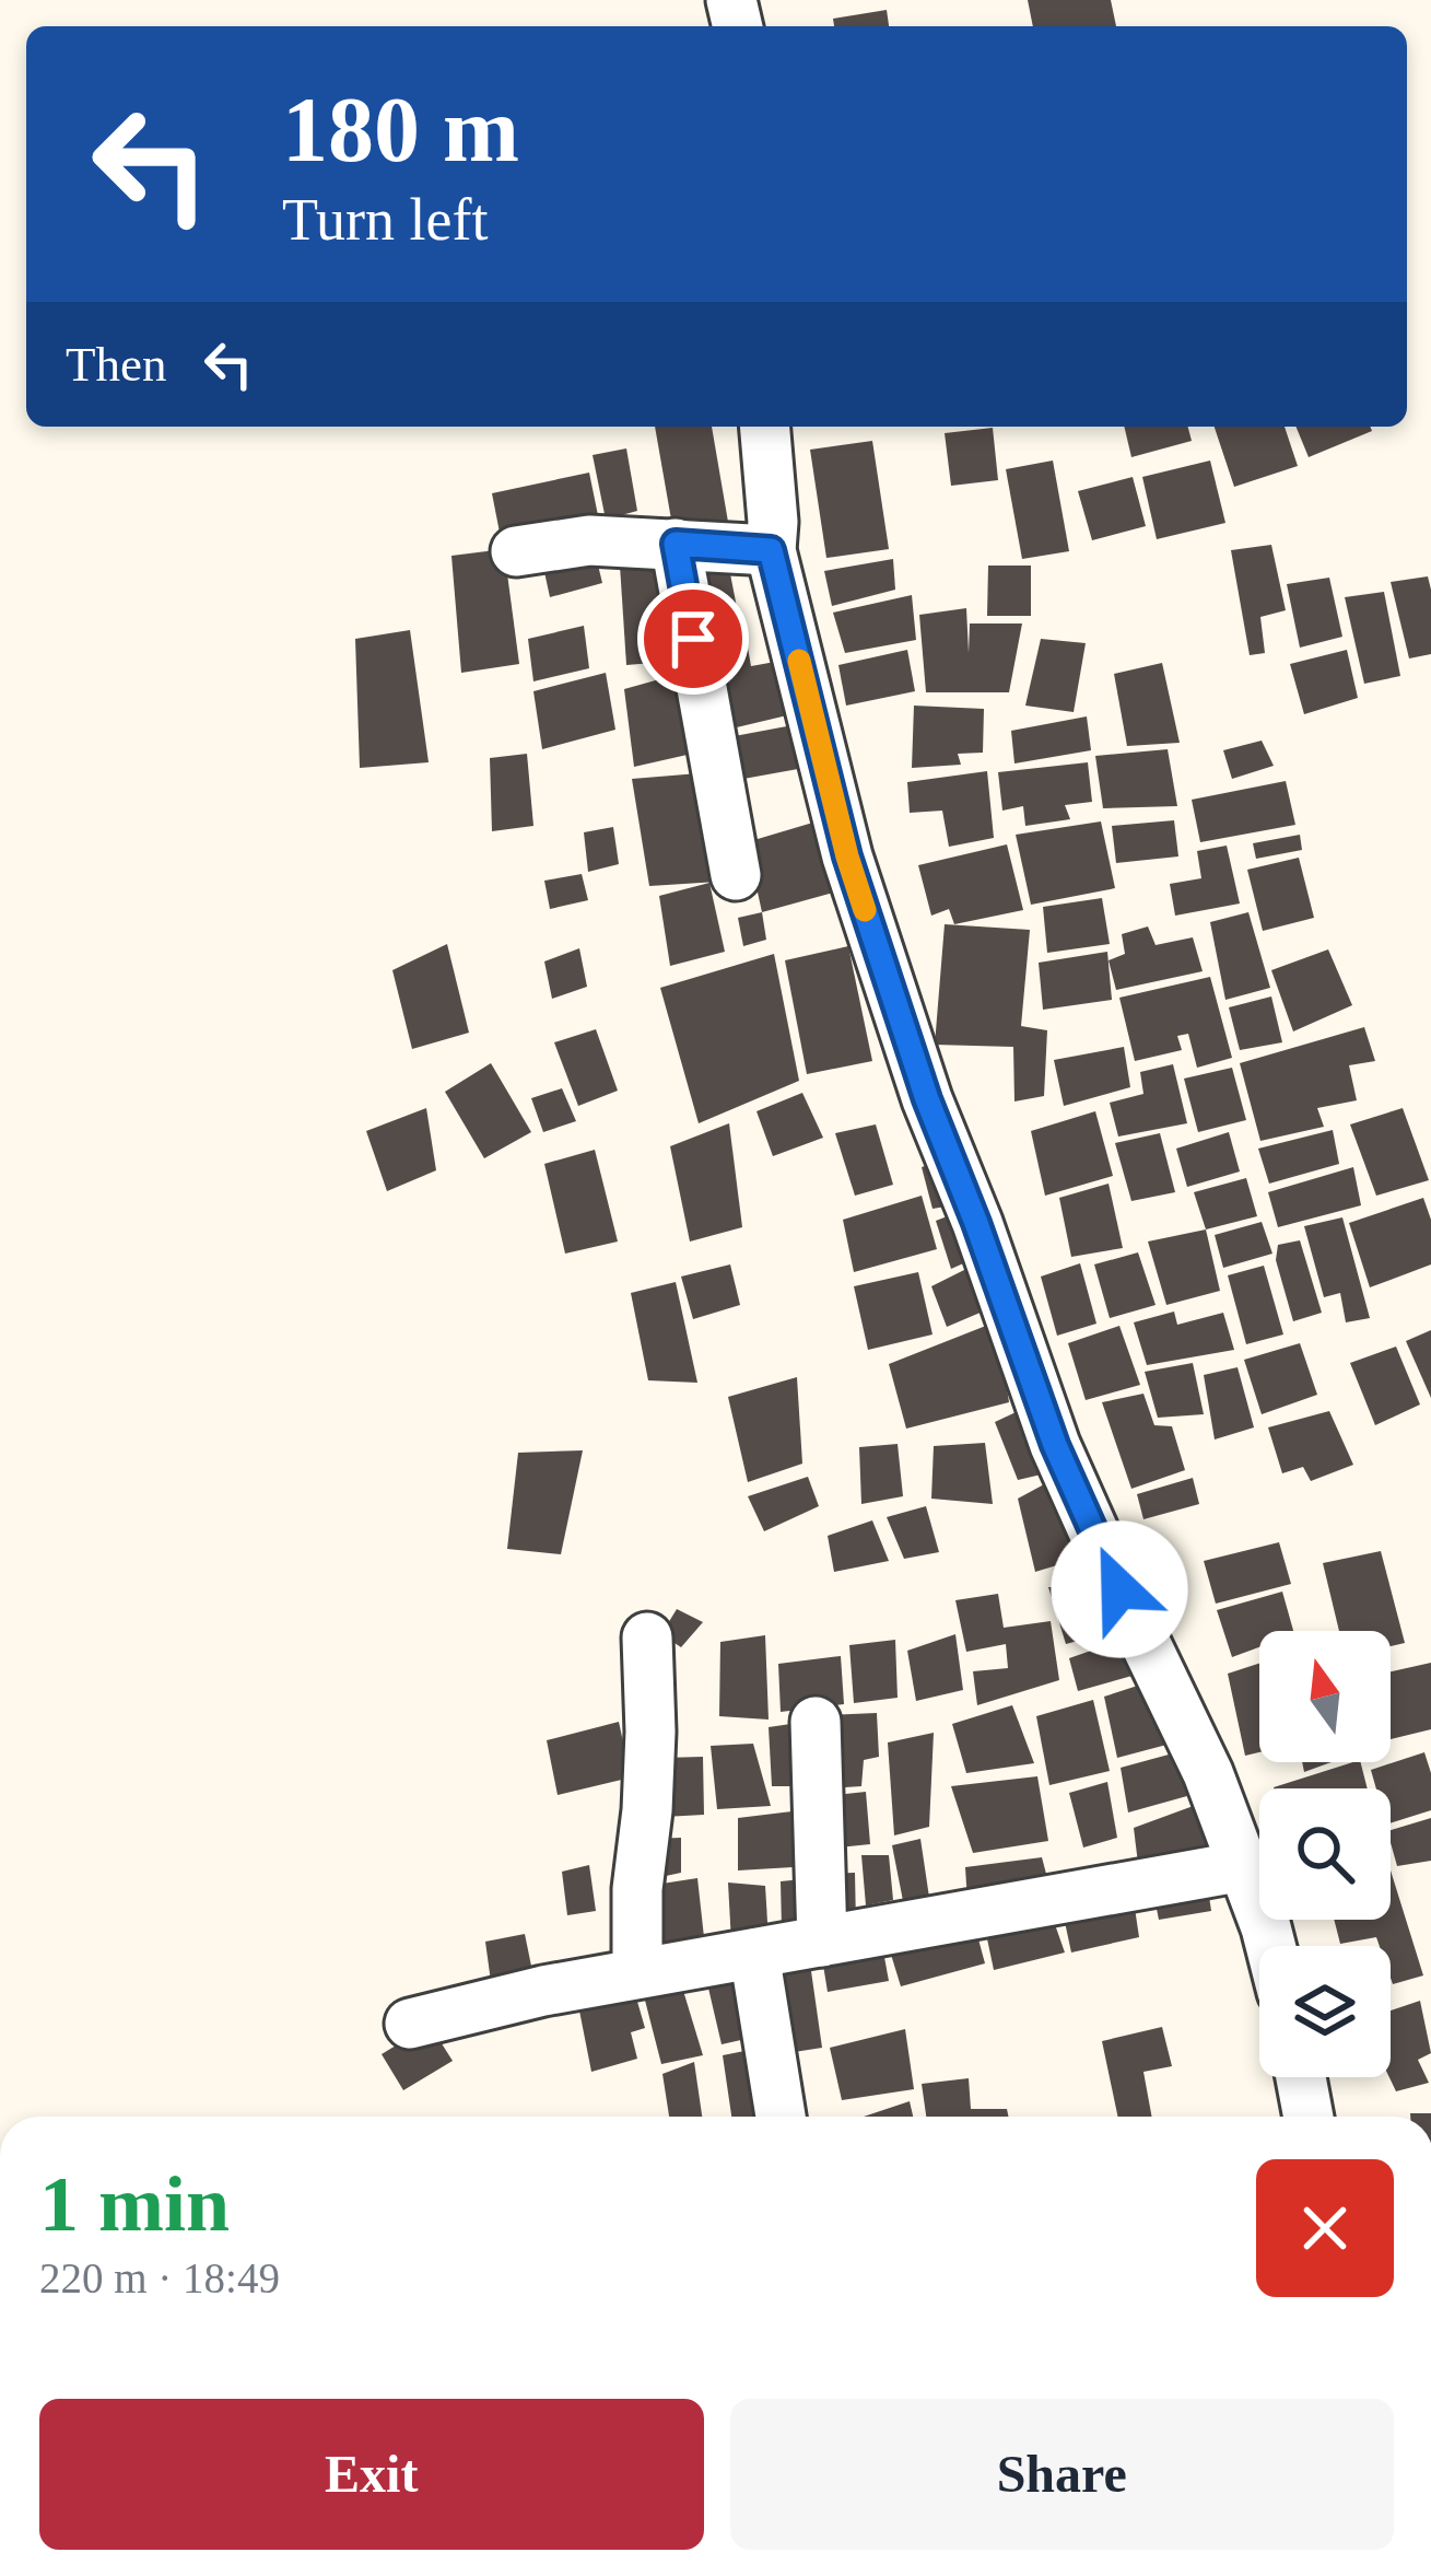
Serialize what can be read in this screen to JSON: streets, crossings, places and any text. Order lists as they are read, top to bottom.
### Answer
{
  "north": "top",
  "page": {
    "turn": ["180 m", "Turn left"],
    "then": "Then",
    "heading": ["1 min", "220 m · 18:49"],
    "buttons": ["Exit", "Share"]
  }
}
